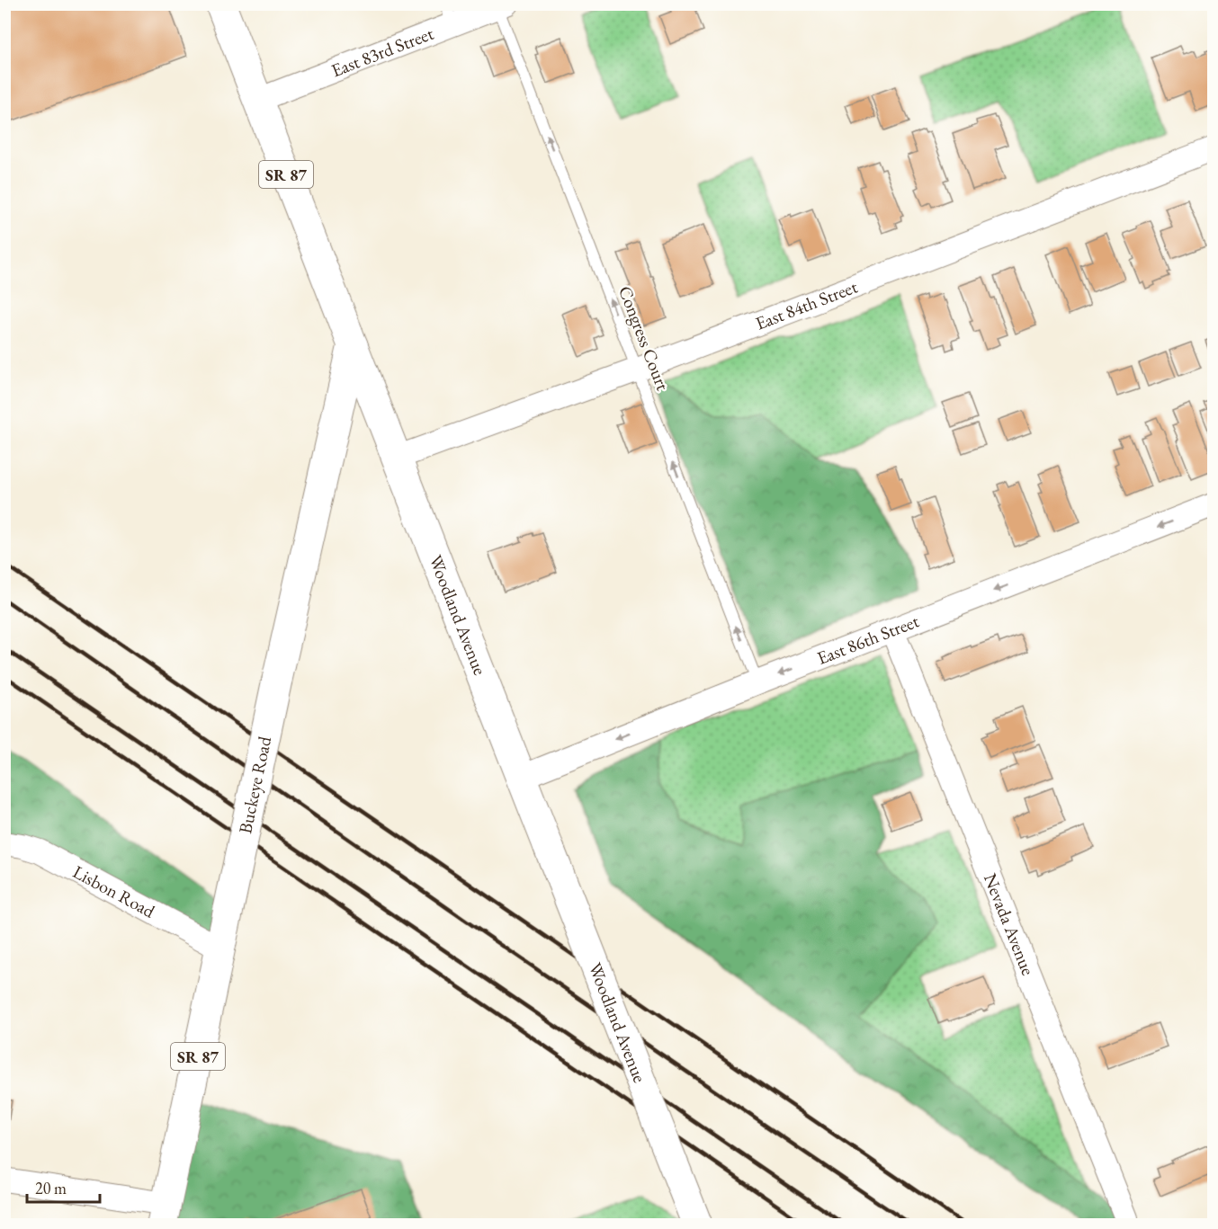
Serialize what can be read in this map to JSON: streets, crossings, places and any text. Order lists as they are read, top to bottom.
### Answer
{
  "streets": {
    "main road": ["SR 87", "Woodland Avenue", "Buckeye Road"],
    "street": [
      "East 83rd Street",
      "East 84th Street",
      "East 86th Street",
      "Lisbon Road",
      "Nevada Avenue"
    ],
    "lane": ["Congress Court"]
  },
  "crossings": [
    ["East 83rd Street", "Congress Court"],
    ["East 83rd Street", "Woodland Avenue"],
    ["East 84th Street", "Congress Court"],
    ["East 84th Street", "Woodland Avenue"],
    ["Congress Court", "East 86th Street"],
    ["Woodland Avenue", "East 86th Street"],
    ["Woodland Avenue", "Buckeye Road"],
    ["East 86th Street", "Nevada Avenue"],
    ["Buckeye Road", "Lisbon Road"]
  ],
  "one_way": ["Congress Court", "East 86th Street"],
  "scale_bar": "20 m"
}
